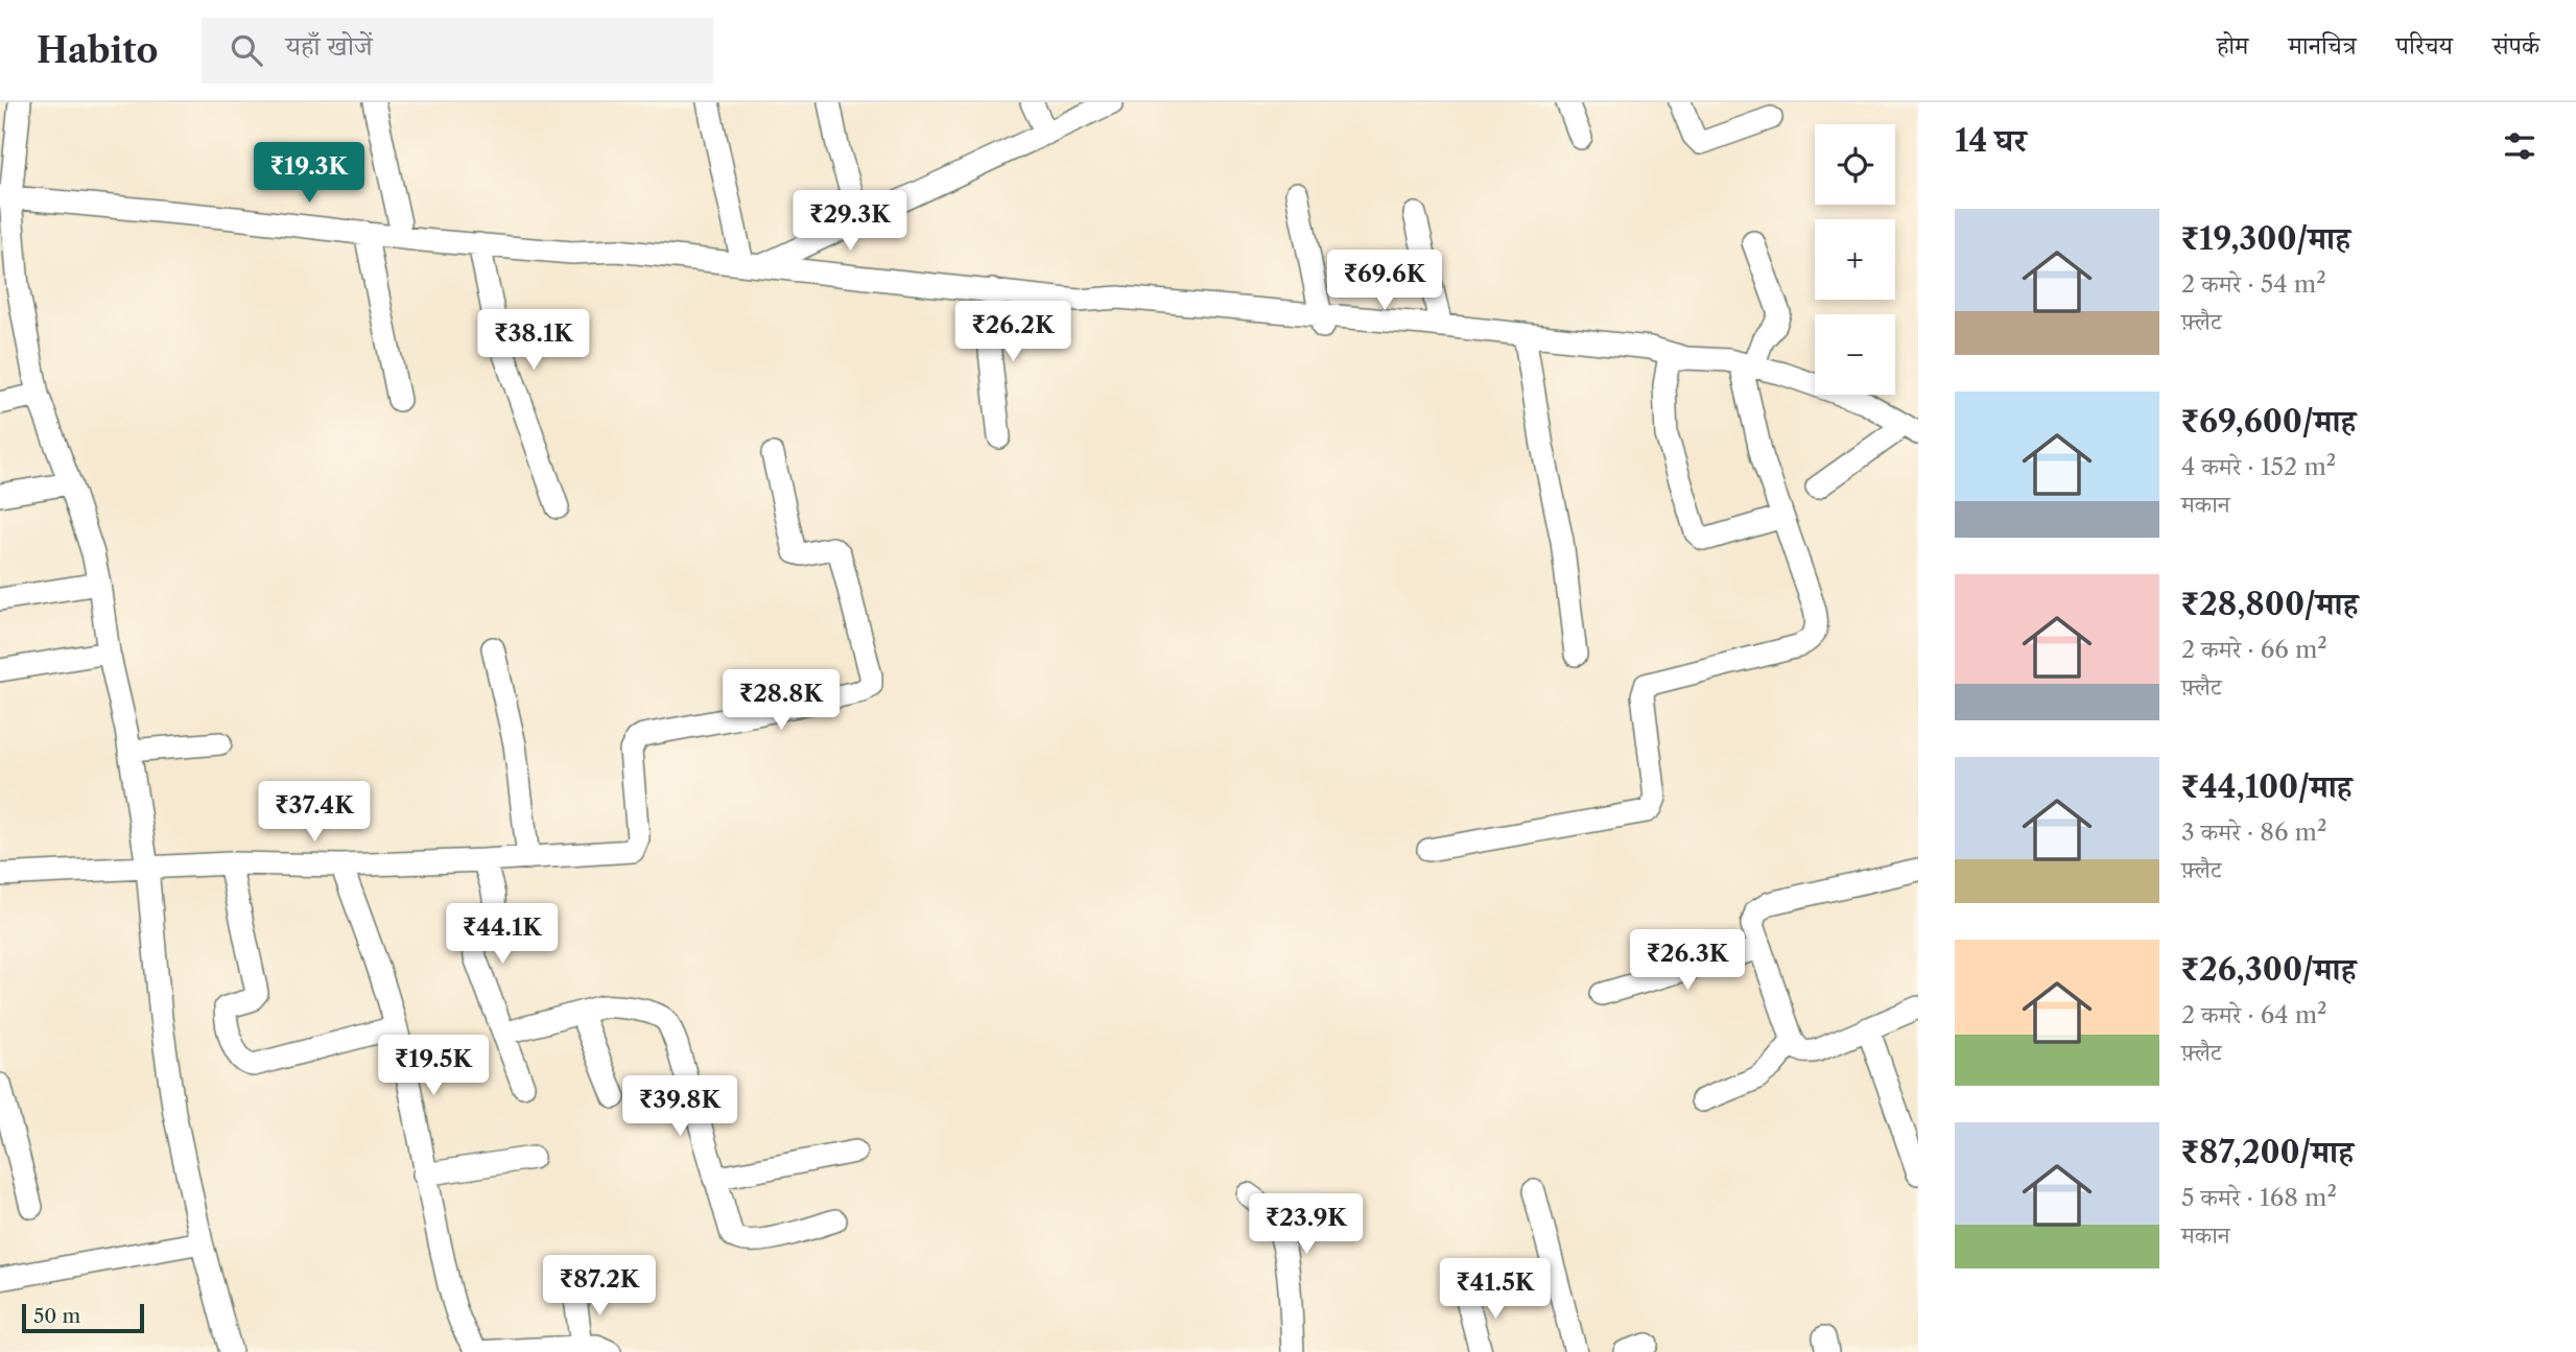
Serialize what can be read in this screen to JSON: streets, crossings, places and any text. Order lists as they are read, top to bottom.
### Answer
{
  "scale_bar": "50 m",
  "page": {
    "header": "Habito",
    "search": "यहाँ खोजें",
    "nav": [
      "होम",
      "मानचित्र",
      "परिचय",
      "संपर्क"
    ],
    "heading": "14 घर",
    "map_buttons": ["+", "−"],
    "price": [
      "₹19.3K",
      "₹29.3K",
      "₹69.6K",
      "₹26.2K",
      "₹38.1K",
      "₹28.8K",
      "₹37.4K",
      "₹44.1K",
      "₹26.3K",
      "₹19.5K",
      "₹39.8K",
      "₹23.9K",
      "₹87.2K",
      "₹41.5K"
    ],
    "list": [
      {
        "name": "₹19,300/माह",
        "note": "2 कमरे · 54 m² · फ़्लैट"
      },
      {
        "name": "₹69,600/माह",
        "note": "4 कमरे · 152 m² · मकान"
      },
      {
        "name": "₹28,800/माह",
        "note": "2 कमरे · 66 m² · फ़्लैट"
      },
      {
        "name": "₹44,100/माह",
        "note": "3 कमरे · 86 m² · फ़्लैट"
      },
      {
        "name": "₹26,300/माह",
        "note": "2 कमरे · 64 m² · फ़्लैट"
      },
      {
        "name": "₹87,200/माह",
        "note": "5 कमरे · 168 m² · मकान"
      }
    ],
    "scale": "50 m"
  }
}
